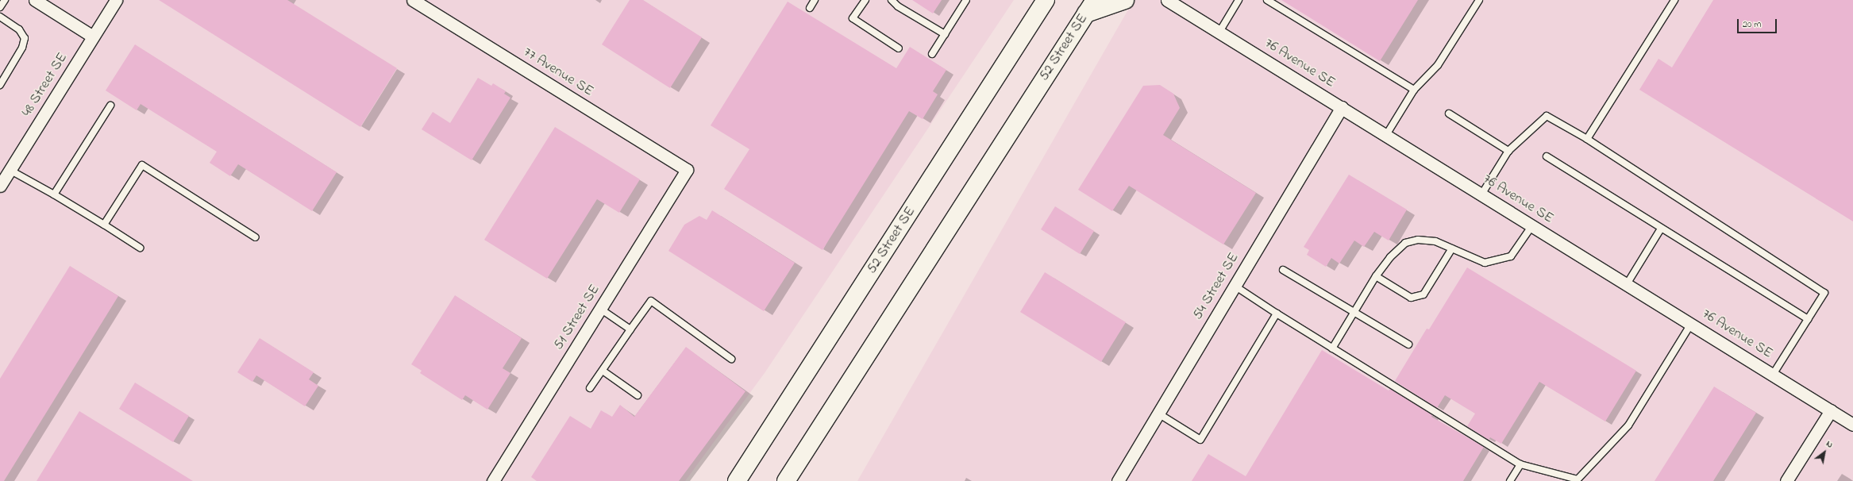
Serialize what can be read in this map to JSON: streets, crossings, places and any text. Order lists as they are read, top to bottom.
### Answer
{
  "streets": {
    "main road": ["52 Street SE"],
    "street": [
      "76 Avenue SE",
      "77 Avenue SE",
      "48 Street SE",
      "54 Street SE",
      "51 Street SE"
    ]
  },
  "crossings": [
    ["76 Avenue SE", "54 Street SE"],
    ["77 Avenue SE", "51 Street SE"]
  ],
  "scale_bar": "20 m",
  "north": "top right"
}
